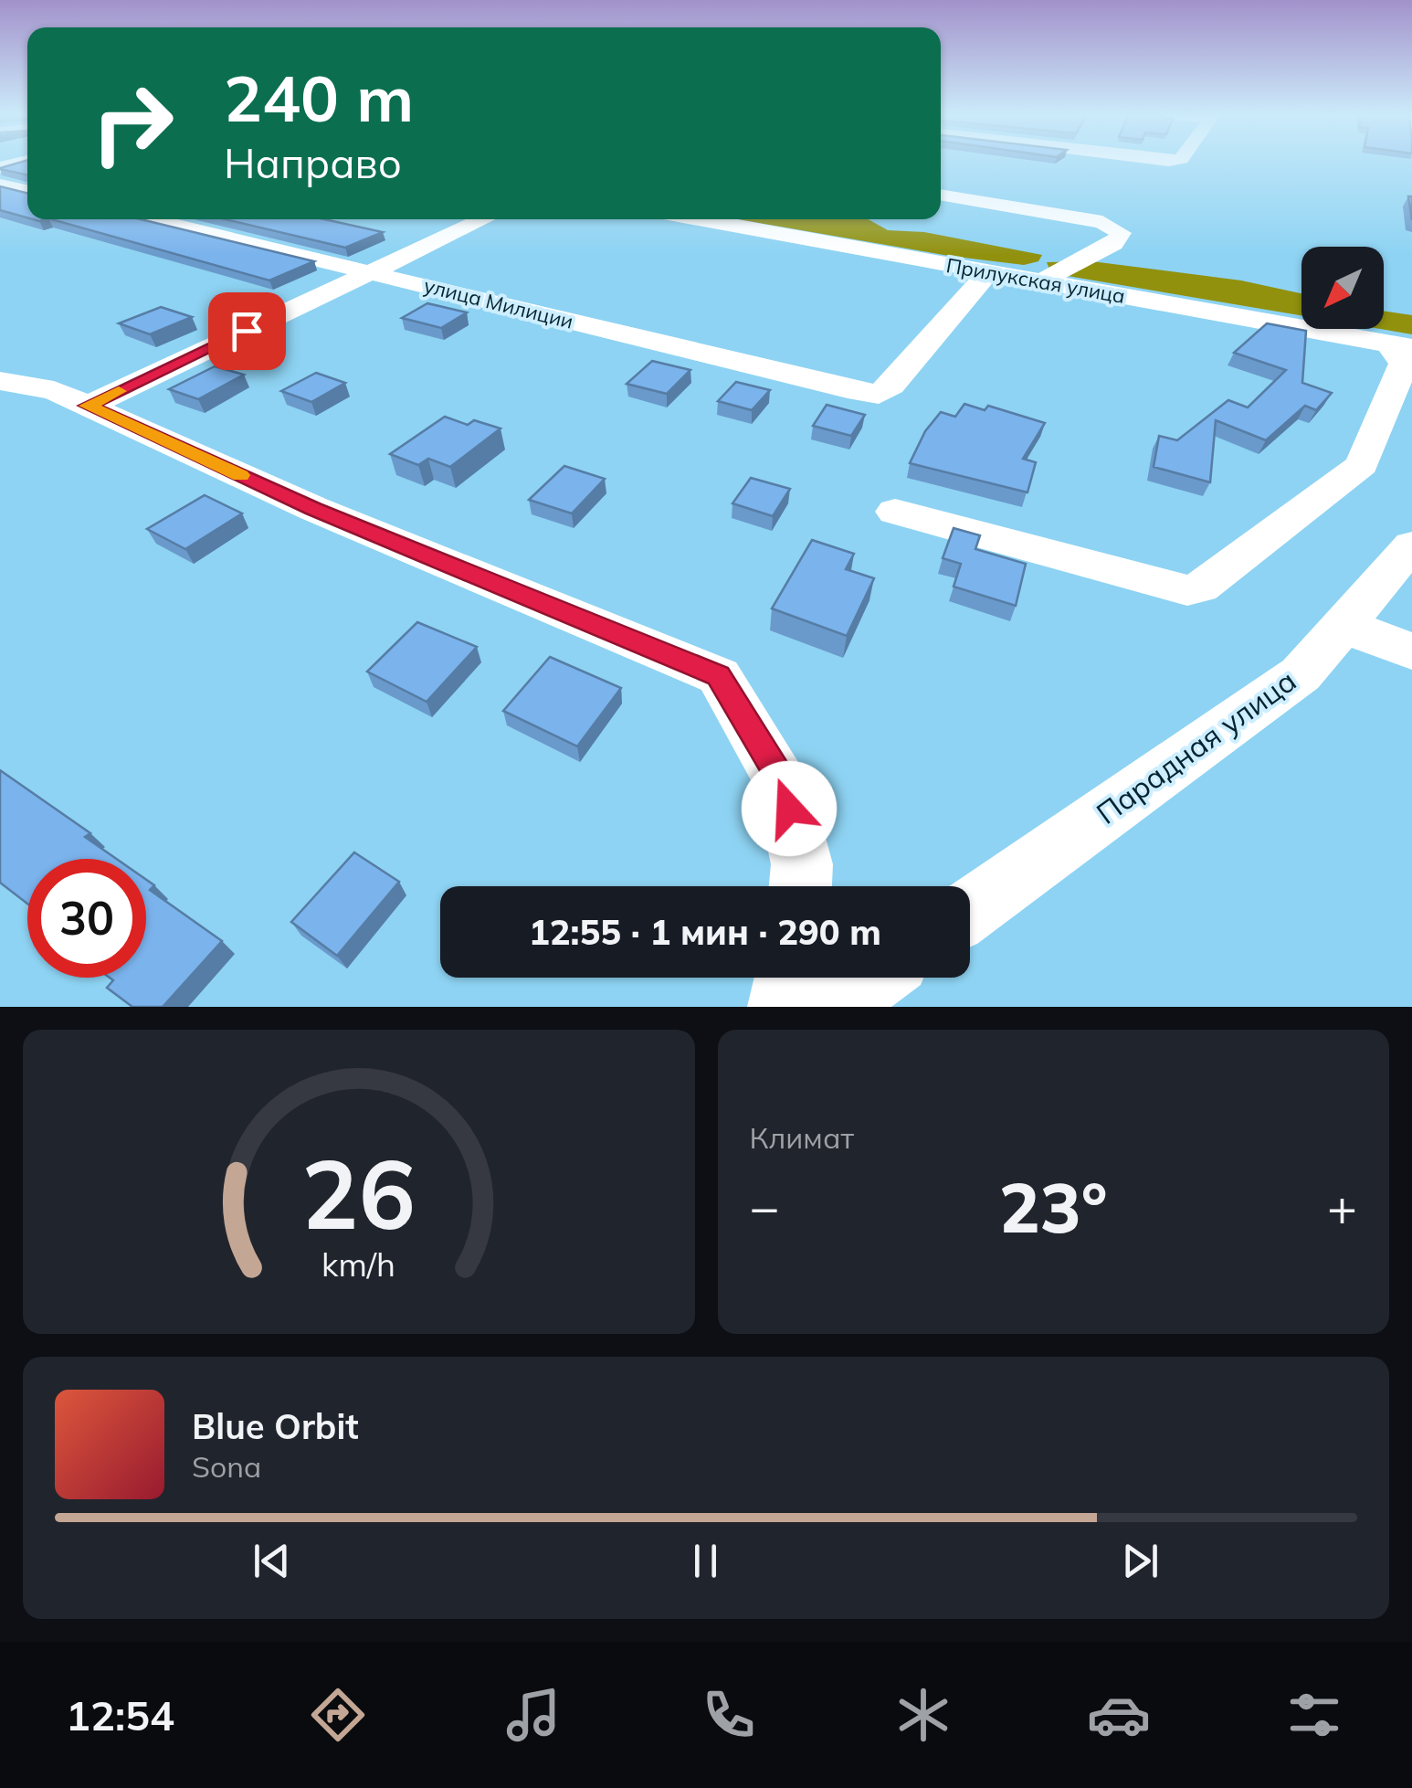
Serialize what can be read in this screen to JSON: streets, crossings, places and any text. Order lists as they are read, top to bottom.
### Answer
{
  "streets": {
    "street": ["Прилукская улица", "улица Милиции", "Парадная улица"]
  },
  "crossings": [
    ["Прилукская улица", "улица Милиции"]
  ],
  "north": "bottom left",
  "page": {
    "turn": ["240 m", "Направо"],
    "limit": "30",
    "trip": "12:55 · 1 мин · 290 m",
    "tile": "Климат",
    "heat": ["−", "23°", "+"],
    "song": ["Blue Orbit", "Sona"],
    "tabs": "12:54",
    "gauge": ["26", "km/h"]
  }
}
